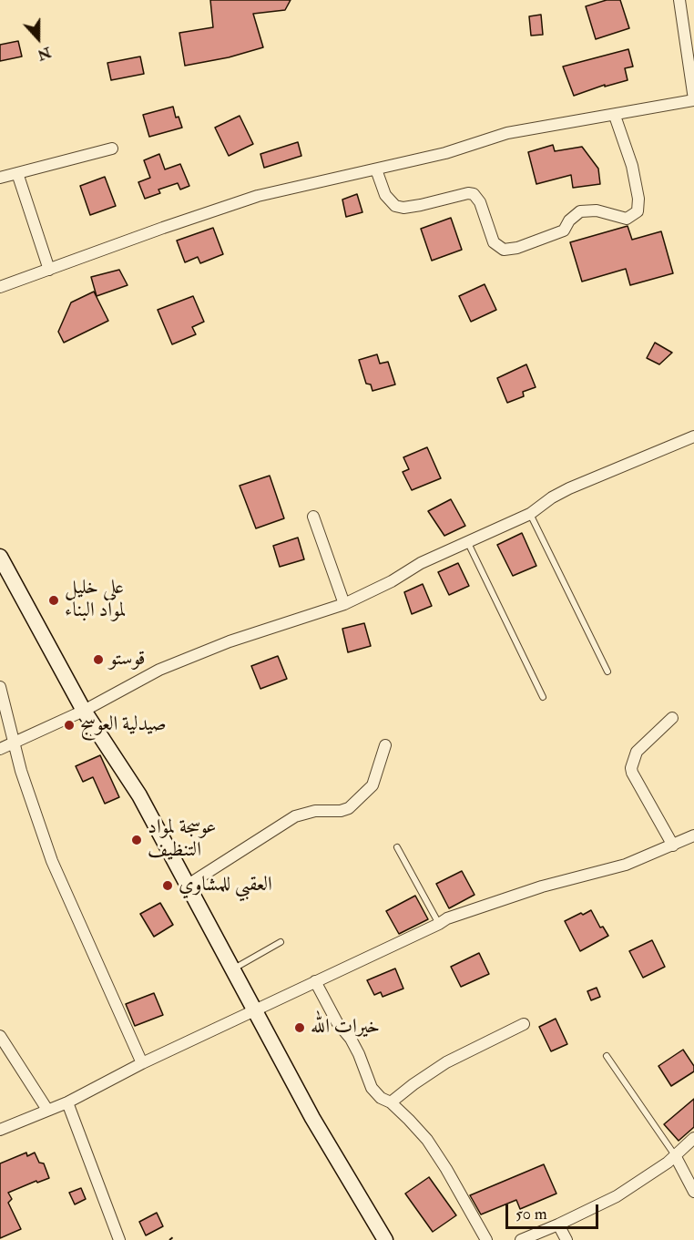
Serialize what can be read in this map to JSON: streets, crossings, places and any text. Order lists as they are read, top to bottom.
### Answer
{
  "places": [
    "علي خليل لمواد البناء",
    "قوستو",
    "صيدلية العوسج",
    "عوسجة لمواد التنظيف",
    "العقبي للمشاوي",
    "خيرات الله"
  ],
  "scale_bar": "50 m",
  "north": "bottom"
}
